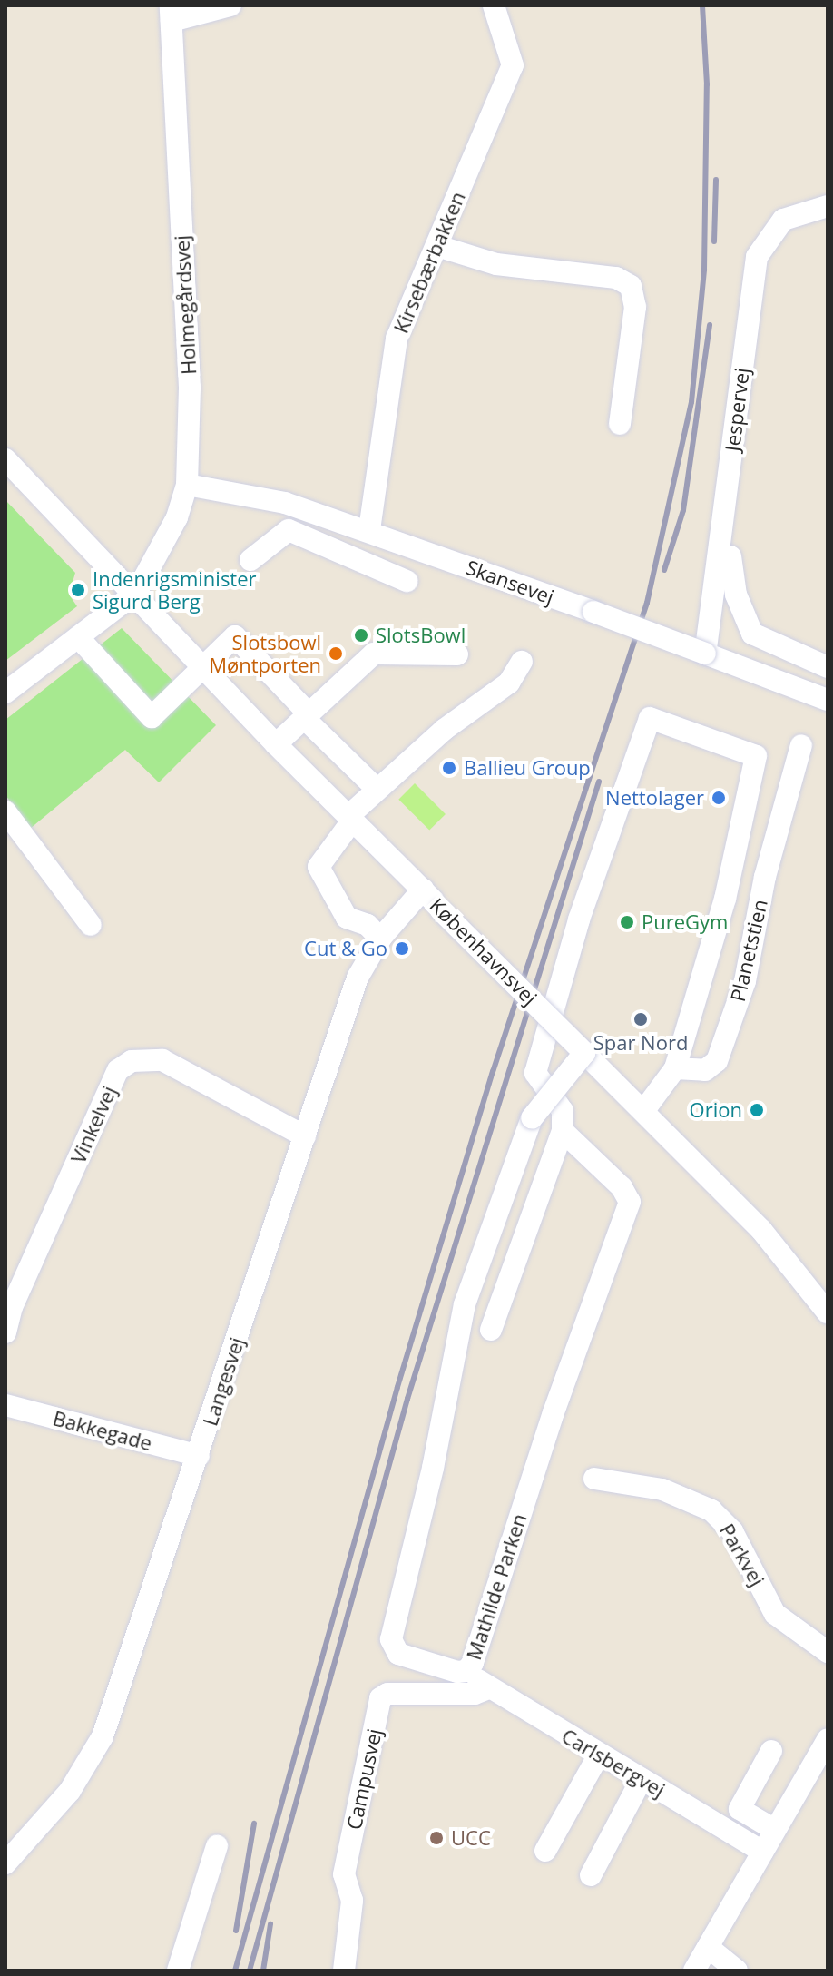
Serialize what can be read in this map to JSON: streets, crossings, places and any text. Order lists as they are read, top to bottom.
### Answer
{
  "streets": {
    "street": [
      "Kirsebærbakken",
      "Holmegårdsvej",
      "Jespervej",
      "Skansevej",
      "Planetstien",
      "Københavnsvej",
      "Vinkelvej",
      "Langesvej",
      "Bakkegade",
      "Parkvej",
      "Mathilde Parken",
      "Carlsbergvej",
      "Campusvej"
    ]
  },
  "crossings": [
    ["Kirsebærbakken", "Skansevej"],
    ["Holmegårdsvej", "Skansevej"],
    ["Holmegårdsvej", "Københavnsvej"],
    ["Jespervej", "Skansevej"],
    ["Københavnsvej", "Langesvej"],
    ["Københavnsvej", "Mathilde Parken"],
    ["Vinkelvej", "Langesvej"],
    ["Langesvej", "Bakkegade"],
    ["Mathilde Parken", "Carlsbergvej"],
    ["Carlsbergvej", "Campusvej"]
  ],
  "places": [
    "Indenrigsminister Sigurd Berg",
    "SlotsBowl",
    "Slotsbowl Møntporten",
    "Ballieu Group",
    "Nettolager",
    "PureGym",
    "Cut & Go",
    "Spar Nord",
    "Orion",
    "UCC"
  ]
}
